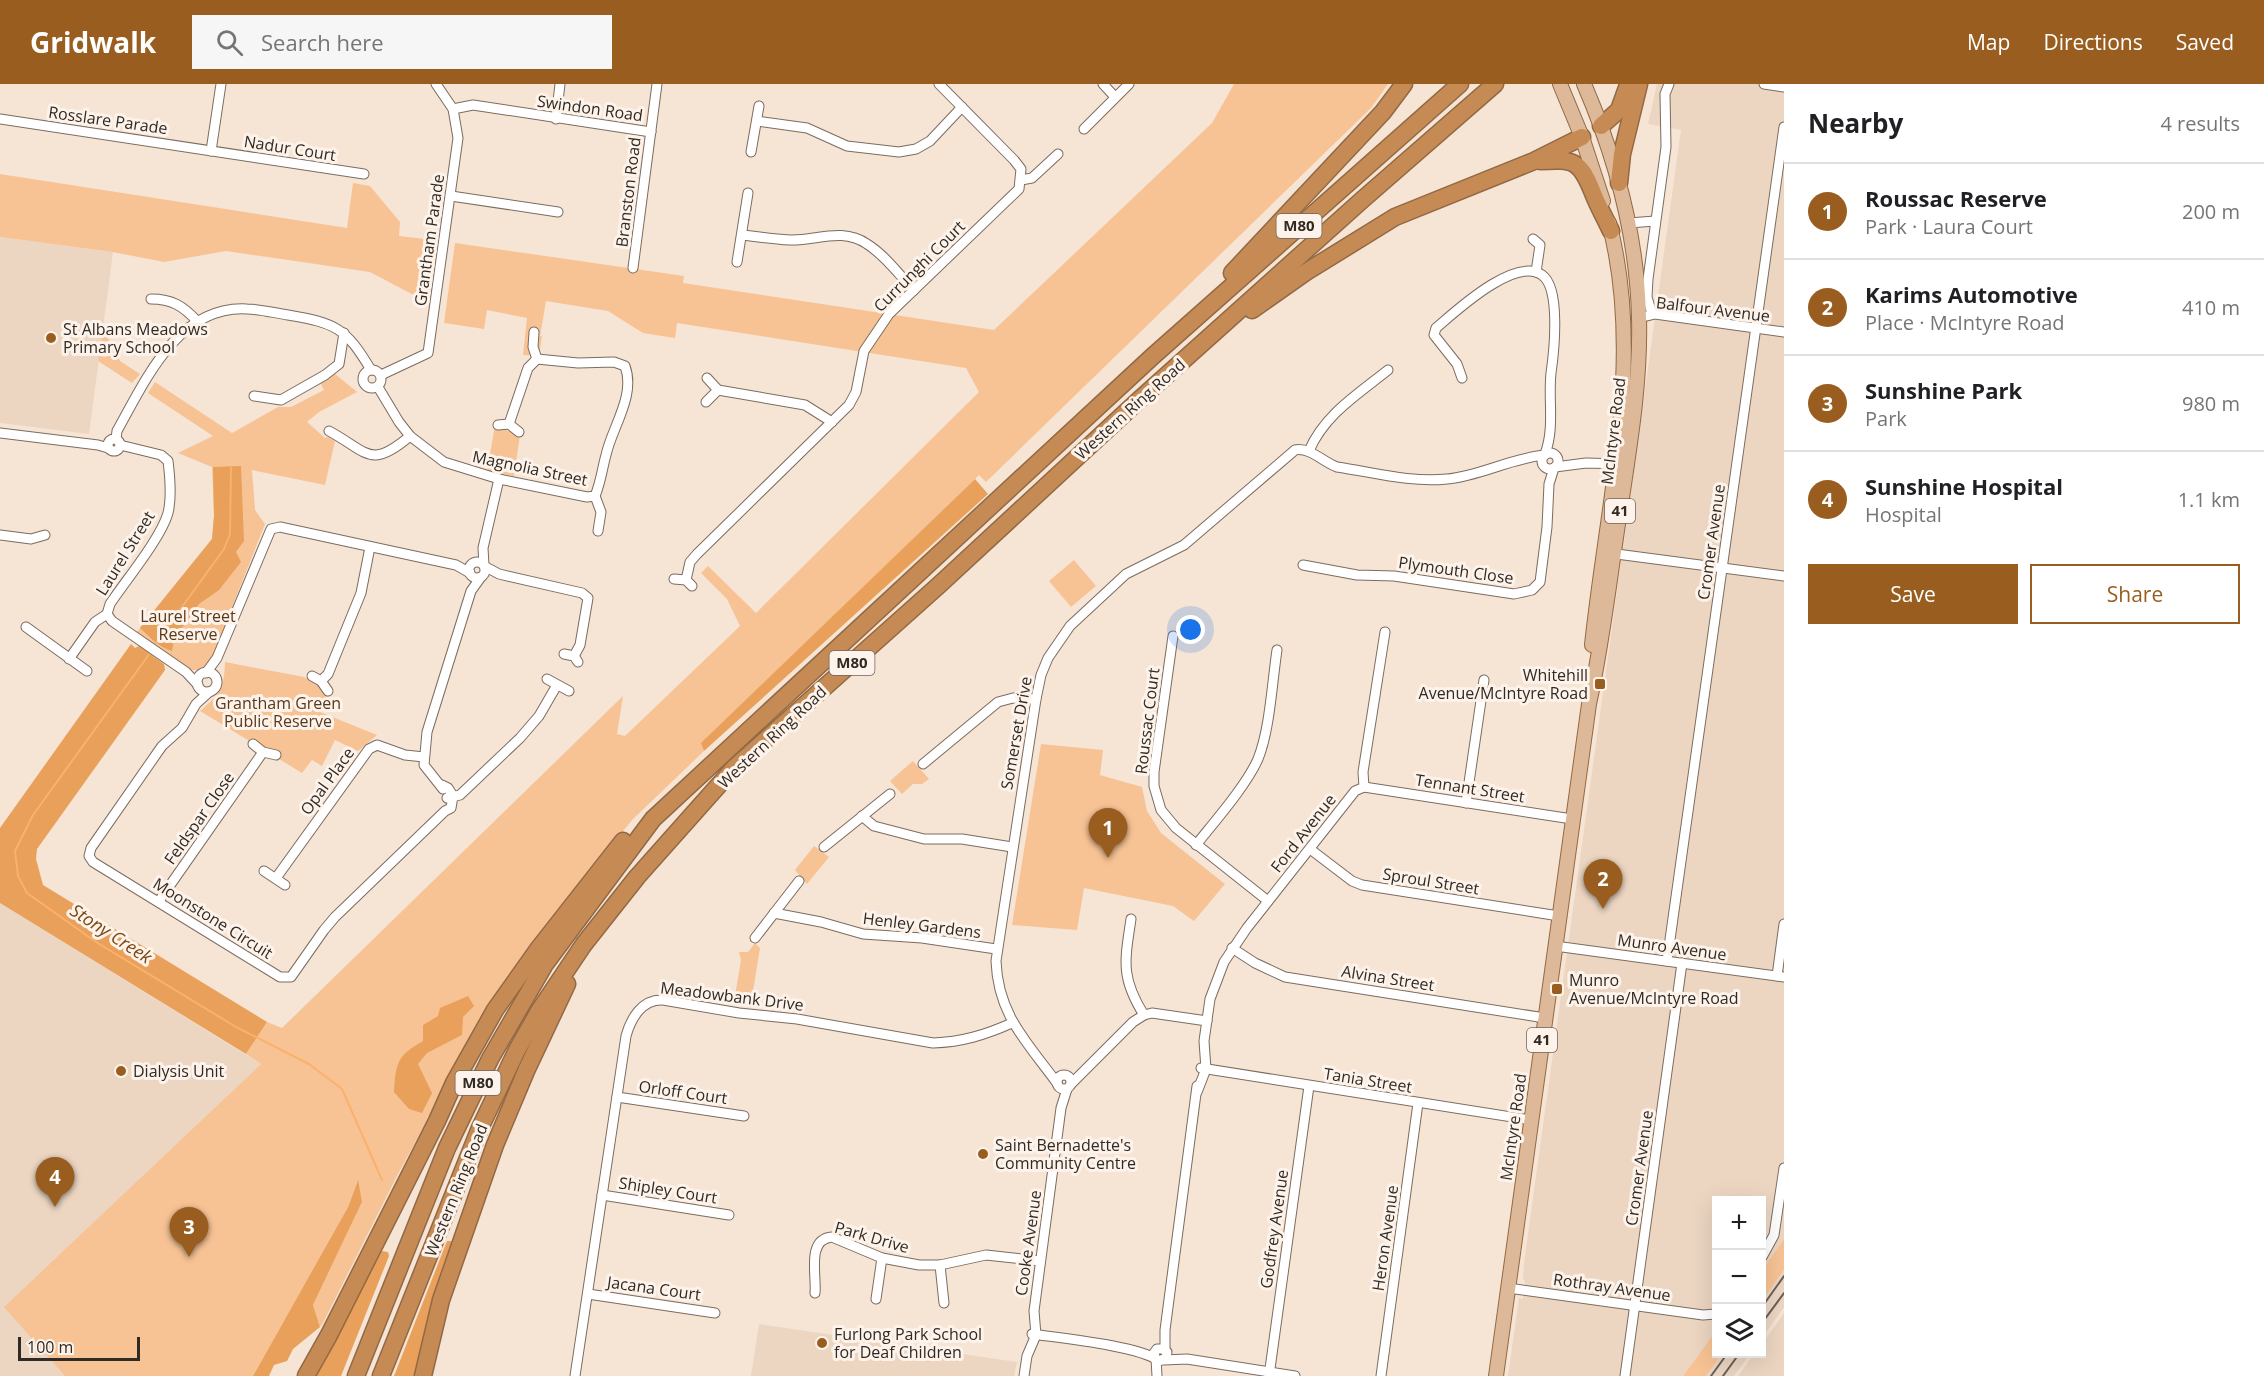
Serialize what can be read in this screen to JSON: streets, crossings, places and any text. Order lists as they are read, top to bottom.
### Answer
{
  "streets": {
    "highway": ["M80", "Western Ring Road"],
    "main road": ["McIntyre Road", "41"],
    "street": [
      "Swindon Road",
      "Rosslare Parade",
      "Nadur Court",
      "Branston Road",
      "Grantham Parade",
      "Currunghi Court",
      "Balfour Avenue",
      "Magnolia Street",
      "Cromer Avenue",
      "Laurel Street",
      "Plymouth Close",
      "Roussac Court",
      "Somerset Drive",
      "Opal Place",
      "Tennant Street",
      "Feldspar Close",
      "Ford Avenue",
      "Sproul Street",
      "Moonstone Circuit",
      "Henley Gardens",
      "Munro Avenue",
      "Alvina Street",
      "Meadowbank Drive",
      "Tania Street",
      "Orloff Court",
      "Shipley Court",
      "Godfrey Avenue",
      "Park Drive",
      "Heron Avenue",
      "Cooke Avenue",
      "Rothray Avenue",
      "Jacana Court"
    ]
  },
  "crossings": [
    ["Swindon Road", "Branston Road"],
    ["Swindon Road", "Grantham Parade"],
    ["Rosslare Parade", "Nadur Court"],
    ["Grantham Parade", "Magnolia Street"],
    ["Balfour Avenue", "McIntyre Road"],
    ["Balfour Avenue", "Cromer Avenue"],
    ["McIntyre Road", "41"],
    ["McIntyre Road", "Tennant Street"],
    ["McIntyre Road", "Sproul Street"],
    ["McIntyre Road", "Munro Avenue"],
    ["McIntyre Road", "Alvina Street"],
    ["McIntyre Road", "Tania Street"],
    ["McIntyre Road", "Rothray Avenue"],
    ["Cromer Avenue", "Munro Avenue"],
    ["Cromer Avenue", "Rothray Avenue"],
    ["Laurel Street", "Moonstone Circuit"],
    ["Roussac Court", "Ford Avenue"],
    ["Somerset Drive", "Henley Gardens"],
    ["Somerset Drive", "Meadowbank Drive"],
    ["Somerset Drive", "Cooke Avenue"],
    ["Tennant Street", "Ford Avenue"],
    ["Feldspar Close", "Moonstone Circuit"],
    ["Ford Avenue", "Sproul Street"],
    ["Ford Avenue", "Alvina Street"],
    ["Ford Avenue", "Tania Street"],
    ["Meadowbank Drive", "Orloff Court"],
    ["Meadowbank Drive", "Shipley Court"],
    ["Meadowbank Drive", "Jacana Court"],
    ["Tania Street", "Godfrey Avenue"],
    ["Tania Street", "Heron Avenue"],
    ["Park Drive", "Cooke Avenue"]
  ],
  "water": ["Stony Creek"],
  "parks": ["Laurel Street Reserve", "Grantham Green Public Reserve"],
  "places": {
    "other": [
      "St Albans Meadows Primary School",
      "Dialysis Unit",
      "Saint Bernadette's Community Centre",
      "Furlong Park School for Deaf Children"
    ],
    "transit": ["Whitehill Avenue/McIntyre Road", "Munro Avenue/McIntyre Road"]
  },
  "scale_bar": "100 m",
  "page": {
    "header": "Gridwalk",
    "search": "Search here",
    "nav": ["Map", "Directions", "Saved"],
    "heading": ["Nearby", "4 results"],
    "list": [
      {
        "mark": "1",
        "name": "Roussac Reserve",
        "note": "Park · Laura Court",
        "value": "200 m"
      },
      {
        "mark": "2",
        "name": "Karims Automotive",
        "note": "Place · McIntyre Road",
        "value": "410 m"
      },
      {
        "mark": "3",
        "name": "Sunshine Park",
        "note": "Park",
        "value": "980 m"
      },
      {
        "mark": "4",
        "name": "Sunshine Hospital",
        "note": "Hospital",
        "value": "1.1 km"
      }
    ],
    "buttons": ["Save", "Share"],
    "pins": [
      "1",
      "2",
      "4",
      "3"
    ],
    "map_buttons": ["+", "−"],
    "scale": "100 m"
  }
}
